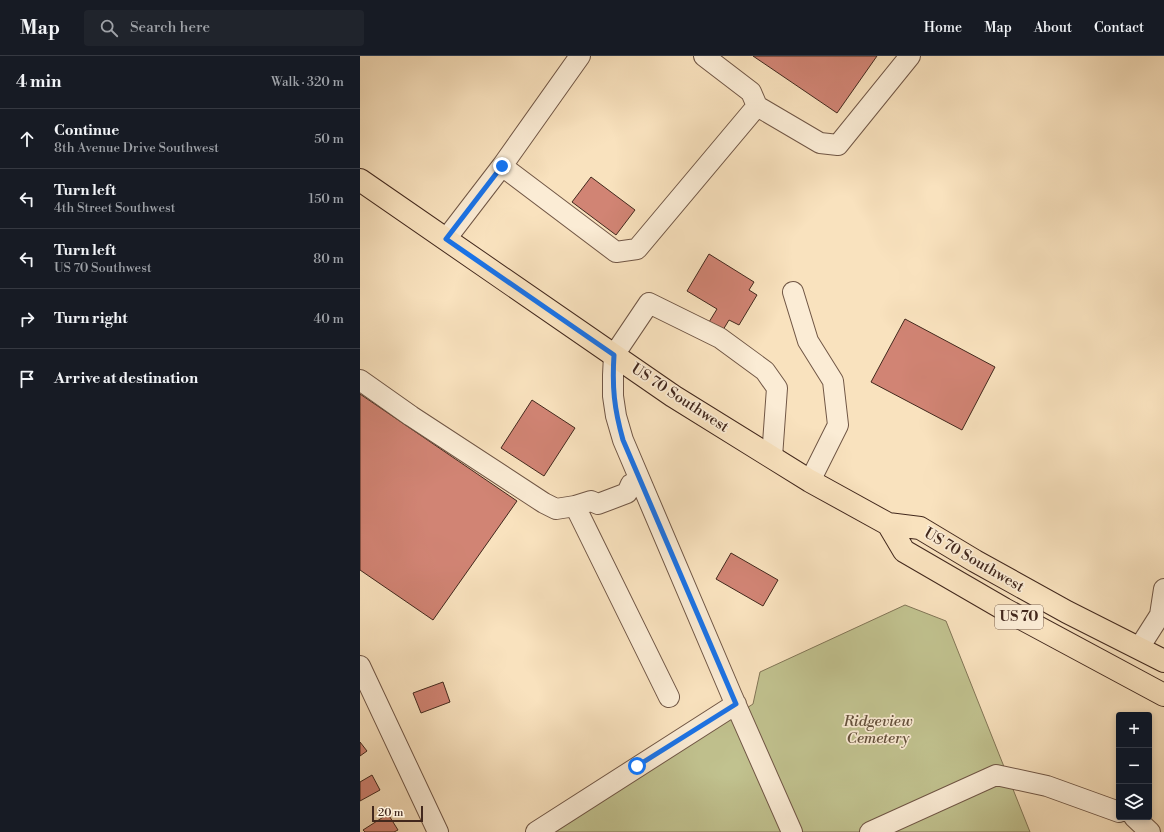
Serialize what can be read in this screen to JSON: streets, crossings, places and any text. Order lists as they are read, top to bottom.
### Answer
{
  "streets": {
    "main road": ["US 70 Southwest", "US 70"]
  },
  "parks": ["Ridgeview Cemetery"],
  "scale_bar": "20 m",
  "page": {
    "header": "Map",
    "search": "Search here",
    "nav": [
      "Home",
      "Map",
      "About",
      "Contact"
    ],
    "heading": ["4 min", "Walk · 320 m"],
    "list": [
      ["Continue", "8th Avenue Drive Southwest", "50 m"],
      ["Turn left", "4th Street Southwest", "150 m"],
      ["Turn left", "US 70 Southwest", "80 m"],
      ["Turn right", "40 m"],
      "Arrive at destination"
    ],
    "map_buttons": ["+", "−"],
    "scale": "20 m"
  }
}
